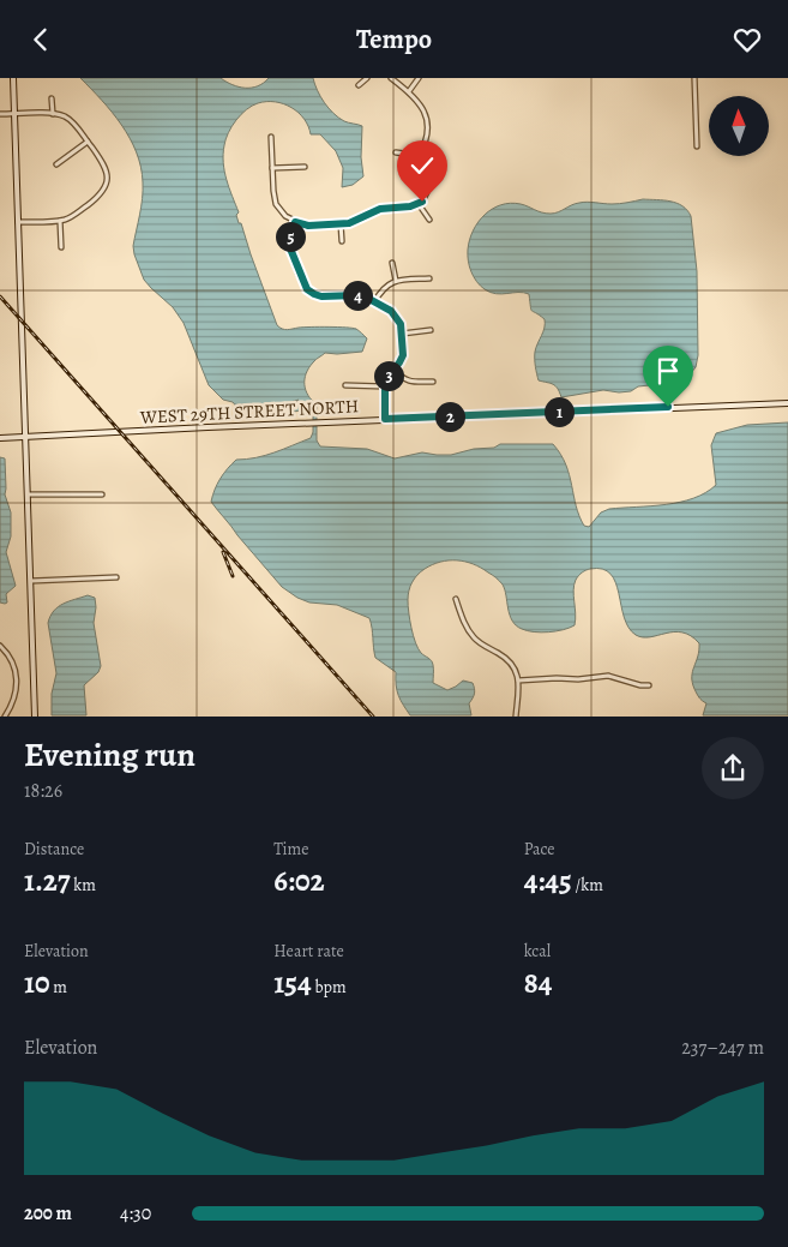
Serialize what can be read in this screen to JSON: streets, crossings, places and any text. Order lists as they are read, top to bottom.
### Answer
{
  "streets": {
    "main road": ["WEST 29TH STREET NORTH"]
  },
  "north": "top",
  "page": {
    "header": "Tempo",
    "pins": [
      "5",
      "4",
      "3",
      "1",
      "2"
    ],
    "heading": ["Evening run", "18:26"],
    "stats": [
      ["Distance", "1.27 km"],
      ["Time", "6:02"],
      ["Pace", "4:45 /km"],
      ["Elevation", "10 m"],
      ["Heart rate", "154 bpm"],
      ["kcal", "84"]
    ],
    "chart": ["Elevation", "237–247 m"],
    "list": [
      {
        "name": "200 m",
        "note": "4:30"
      }
    ]
  }
}
